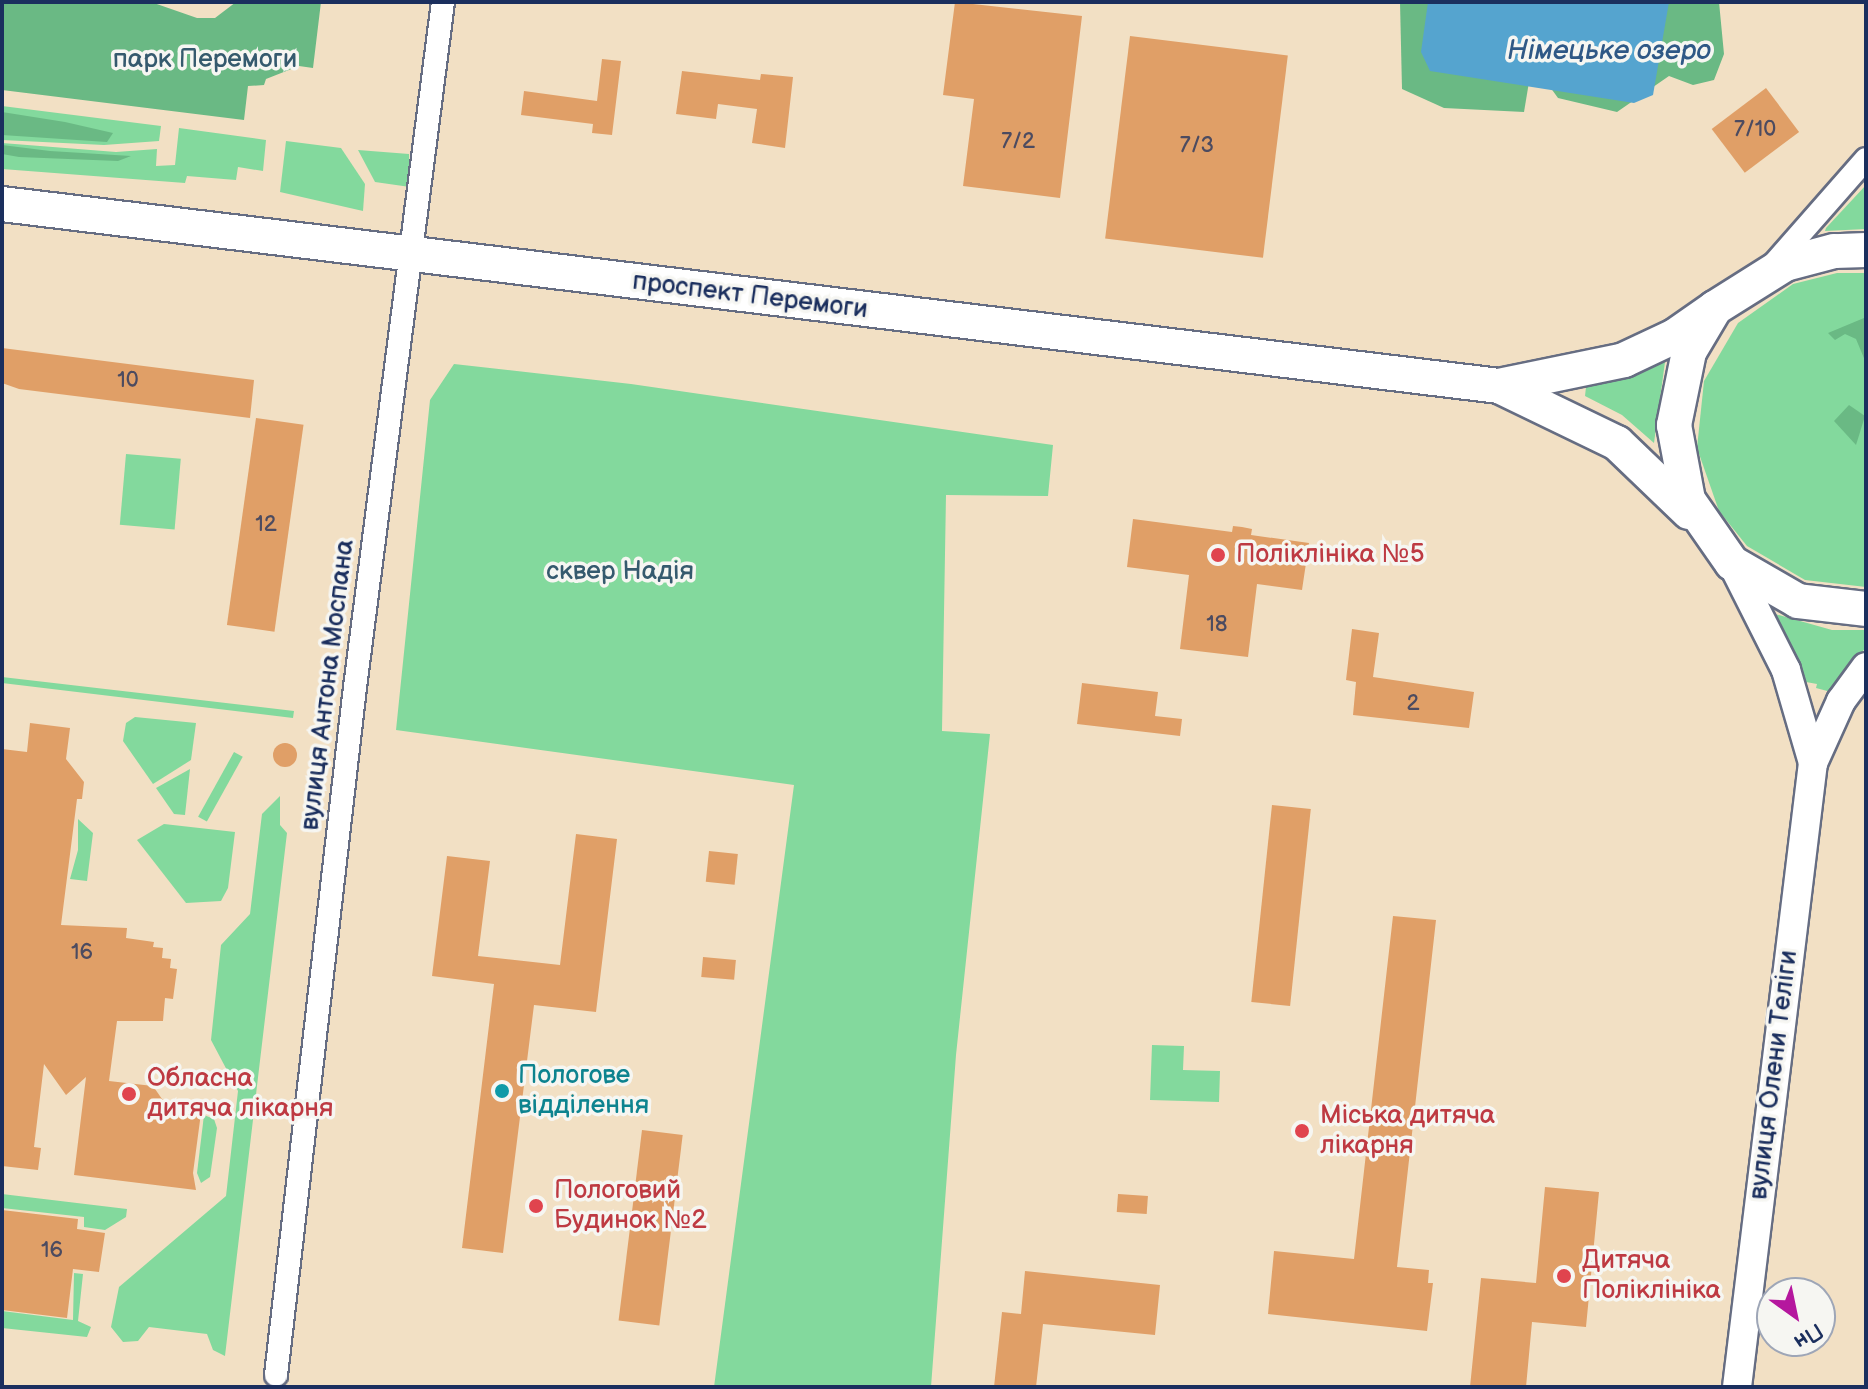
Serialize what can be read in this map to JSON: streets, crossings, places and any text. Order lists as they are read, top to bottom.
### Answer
{
  "streets": {
    "main road": ["проспект Перемоги"],
    "street": ["вулиця Антона Моспана", "вулиця Олени Теліги"]
  },
  "crossings": [
    ["проспект Перемоги", "вулиця Антона Моспана"]
  ],
  "water": ["Німецьке озеро"],
  "parks": ["парк Перемоги", "сквер Надія"],
  "places": [
    "Поліклініка №5",
    "Пологове відділення",
    "Обласна дитяча лікарня",
    "Міська дитяча лікарня",
    "Пологовий Будинок №2",
    "Дитяча Поліклініка"
  ],
  "house_numbers": [
    "7/10",
    "7/2",
    "7/3",
    "10",
    "12",
    "18",
    "2",
    "16",
    "16"
  ],
  "north": "bottom right"
}
